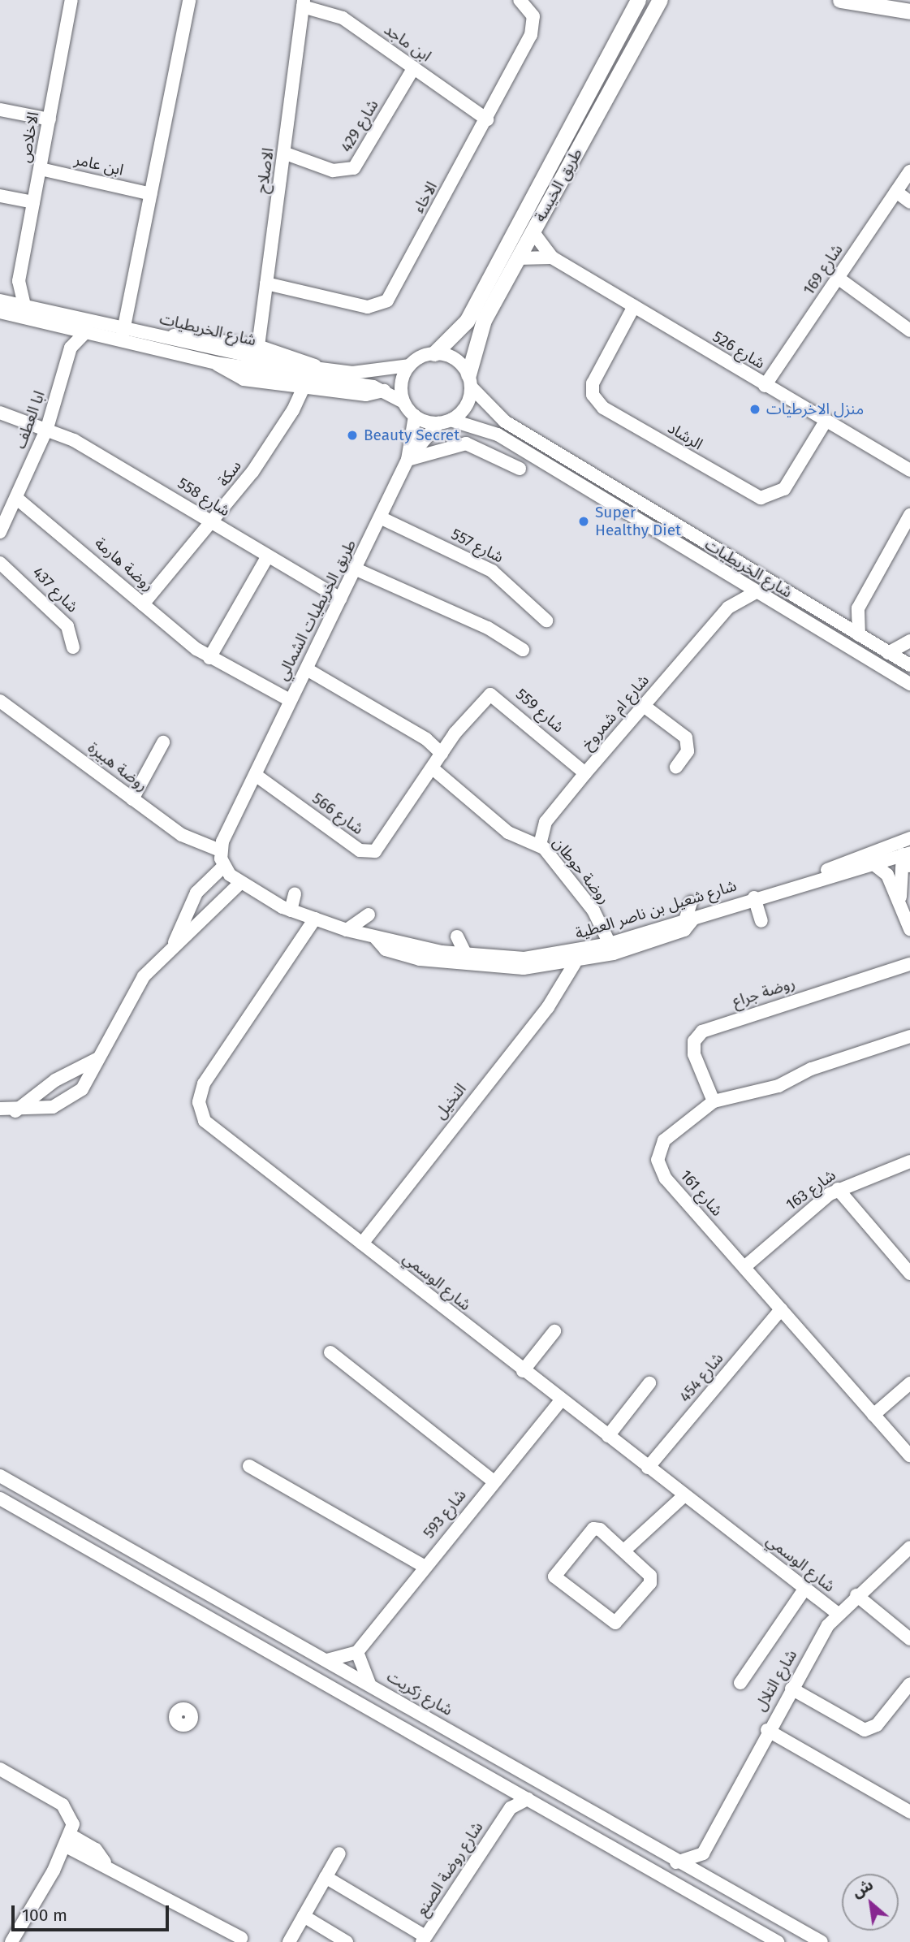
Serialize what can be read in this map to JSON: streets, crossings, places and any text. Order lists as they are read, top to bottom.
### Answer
{
  "streets": {
    "main road": ["طريق الخيسة"],
    "street": [
      "ابن ماجد",
      "شارع 429",
      "الاخلاص",
      "ابن عامر",
      "الاصلاح",
      "الاخاء",
      "شارع 169",
      "شارع الخريطيات",
      "شارع 526",
      "ابا العطف",
      "الرشاد",
      "سكة",
      "شارع 558",
      "شارع 557",
      "روضة هارمة",
      "شارع 437",
      "طريق الخريطيات الشمالي",
      "شارع 559",
      "شارع ام شمروخ",
      "روضة هبيرة",
      "شارع 566",
      "روضة حوطان",
      "شارع شعيل بن ناصر العطية",
      "روضة جراع",
      "النخيل",
      "شارع 163",
      "شارع 161",
      "شارع الوسمي",
      "شارع 454",
      "شارع 593",
      "شارع التلال",
      "شارع زكريت",
      "شارع روضة الصنع"
    ]
  },
  "crossings": [
    ["ابن ماجد", "شارع 429"],
    ["ابن ماجد", "الاصلاح"],
    ["ابن ماجد", "الاخاء"],
    ["شارع 429", "الاصلاح"],
    ["الاخلاص", "ابن عامر"],
    ["الاخلاص", "شارع الخريطيات"],
    ["الاصلاح", "الاخاء"],
    ["طريق الخيسة", "شارع الخريطيات"],
    ["طريق الخيسة", "شارع 526"],
    ["طريق الخيسة", "طريق الخريطيات الشمالي"],
    ["شارع 169", "شارع 526"],
    ["شارع الخريطيات", "سكة"],
    ["شارع الخريطيات", "طريق الخريطيات الشمالي"],
    ["شارع الخريطيات", "شارع ام شمروخ"],
    ["شارع 526", "الرشاد"],
    ["ابا العطف", "شارع 558"],
    ["ابا العطف", "روضة هارمة"],
    ["سكة", "شارع 558"],
    ["سكة", "روضة هارمة"],
    ["شارع 558", "طريق الخريطيات الشمالي"],
    ["شارع 557", "طريق الخريطيات الشمالي"],
    ["روضة هارمة", "طريق الخريطيات الشمالي"],
    ["طريق الخريطيات الشمالي", "شارع 566"],
    ["شارع 559", "شارع ام شمروخ"],
    ["شارع 559", "شارع 566"],
    ["شارع 559", "روضة حوطان"],
    ["شارع ام شمروخ", "روضة حوطان"],
    ["شارع 566", "روضة حوطان"],
    ["روضة حوطان", "شارع شعيل بن ناصر العطية"],
    ["شارع شعيل بن ناصر العطية", "شارع الوسمي"],
    ["روضة جراع", "شارع 161"],
    ["النخيل", "شارع الوسمي"],
    ["شارع 163", "شارع 161"],
    ["شارع 161", "شارع 454"],
    ["شارع الوسمي", "شارع 454"],
    ["شارع الوسمي", "شارع 593"],
    ["شارع الوسمي", "شارع التلال"]
  ],
  "places": ["منزل الاخرطيات", "Beauty Secret", "Super Healthy Diet"],
  "scale_bar": "100 m",
  "north": "top left"
}
